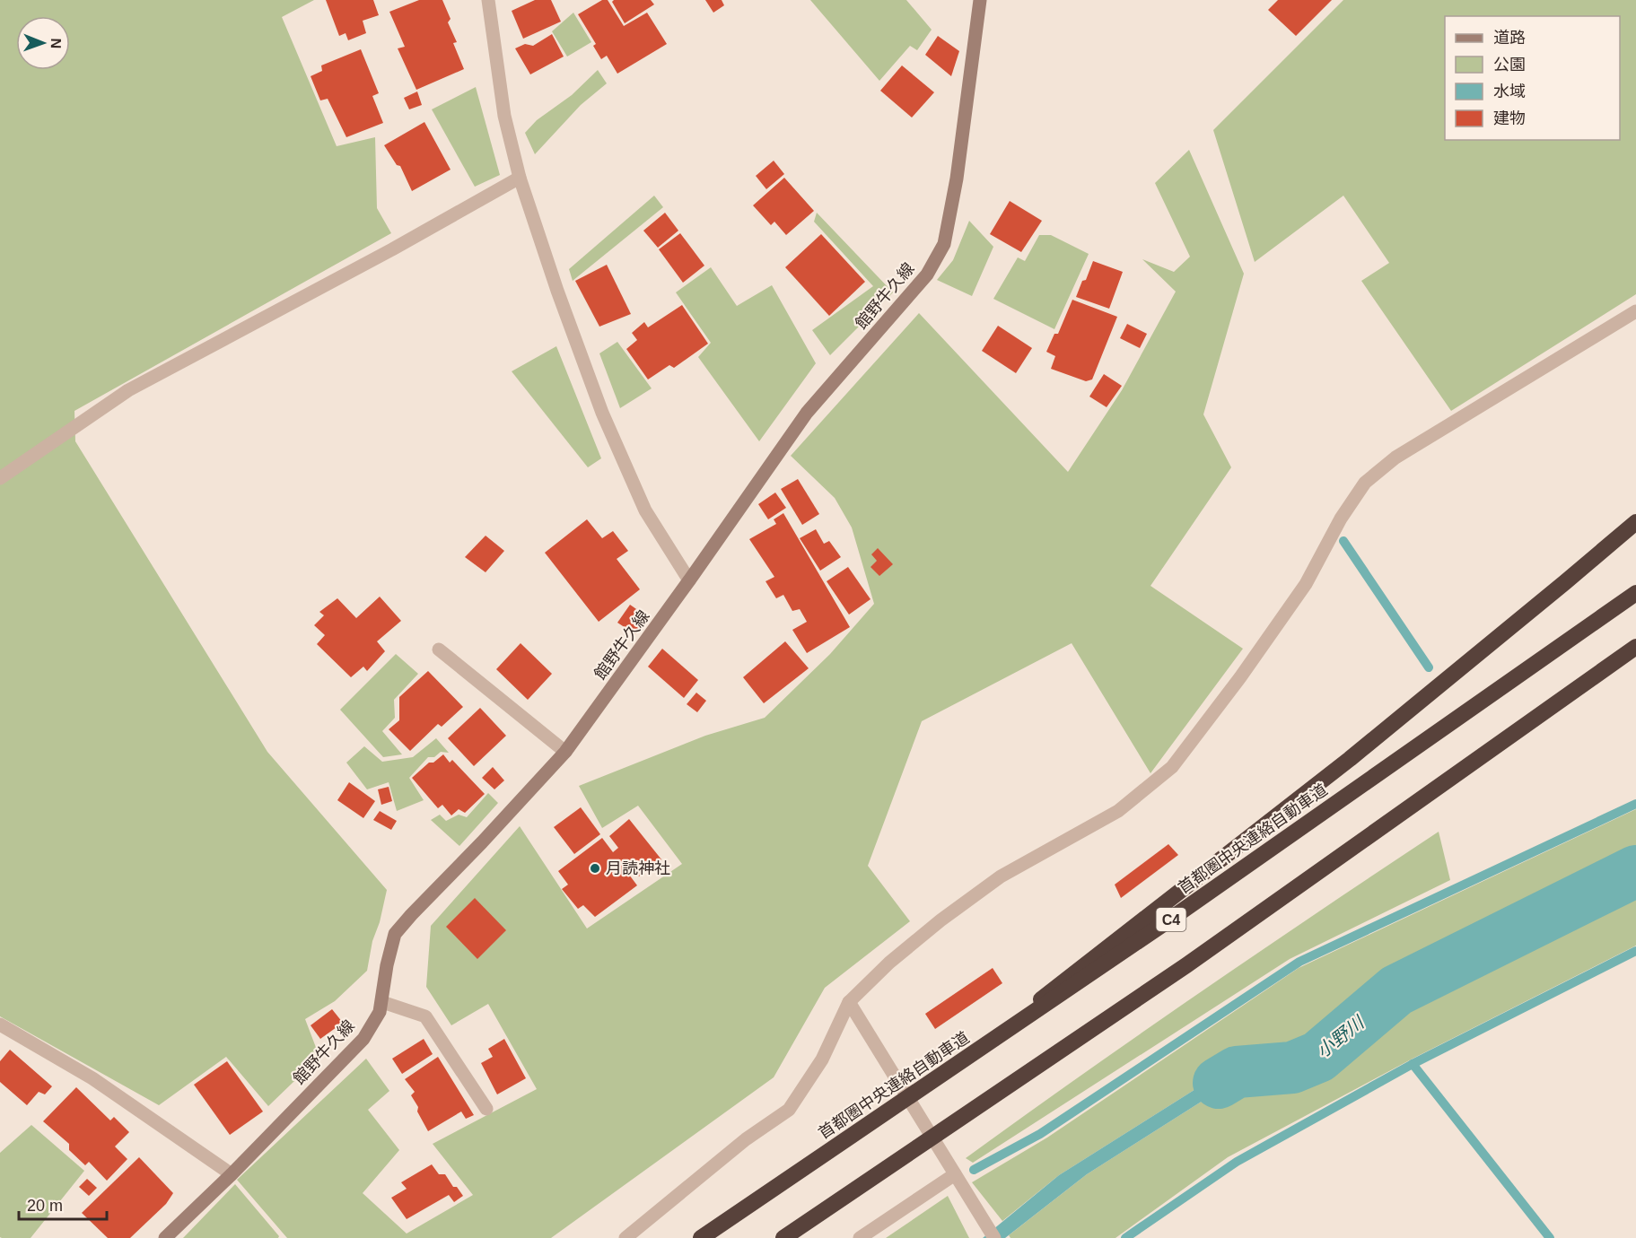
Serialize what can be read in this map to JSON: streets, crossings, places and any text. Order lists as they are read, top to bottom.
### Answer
{
  "streets": {
    "highway": ["首都圏中央連絡自動車道", "C4"],
    "main road": ["館野牛久線"]
  },
  "water": ["小野川"],
  "places": ["月読神社"],
  "legend": [
    "道路",
    "公園",
    "水域",
    "建物"
  ],
  "scale_bar": "20 m",
  "north": "right"
}
